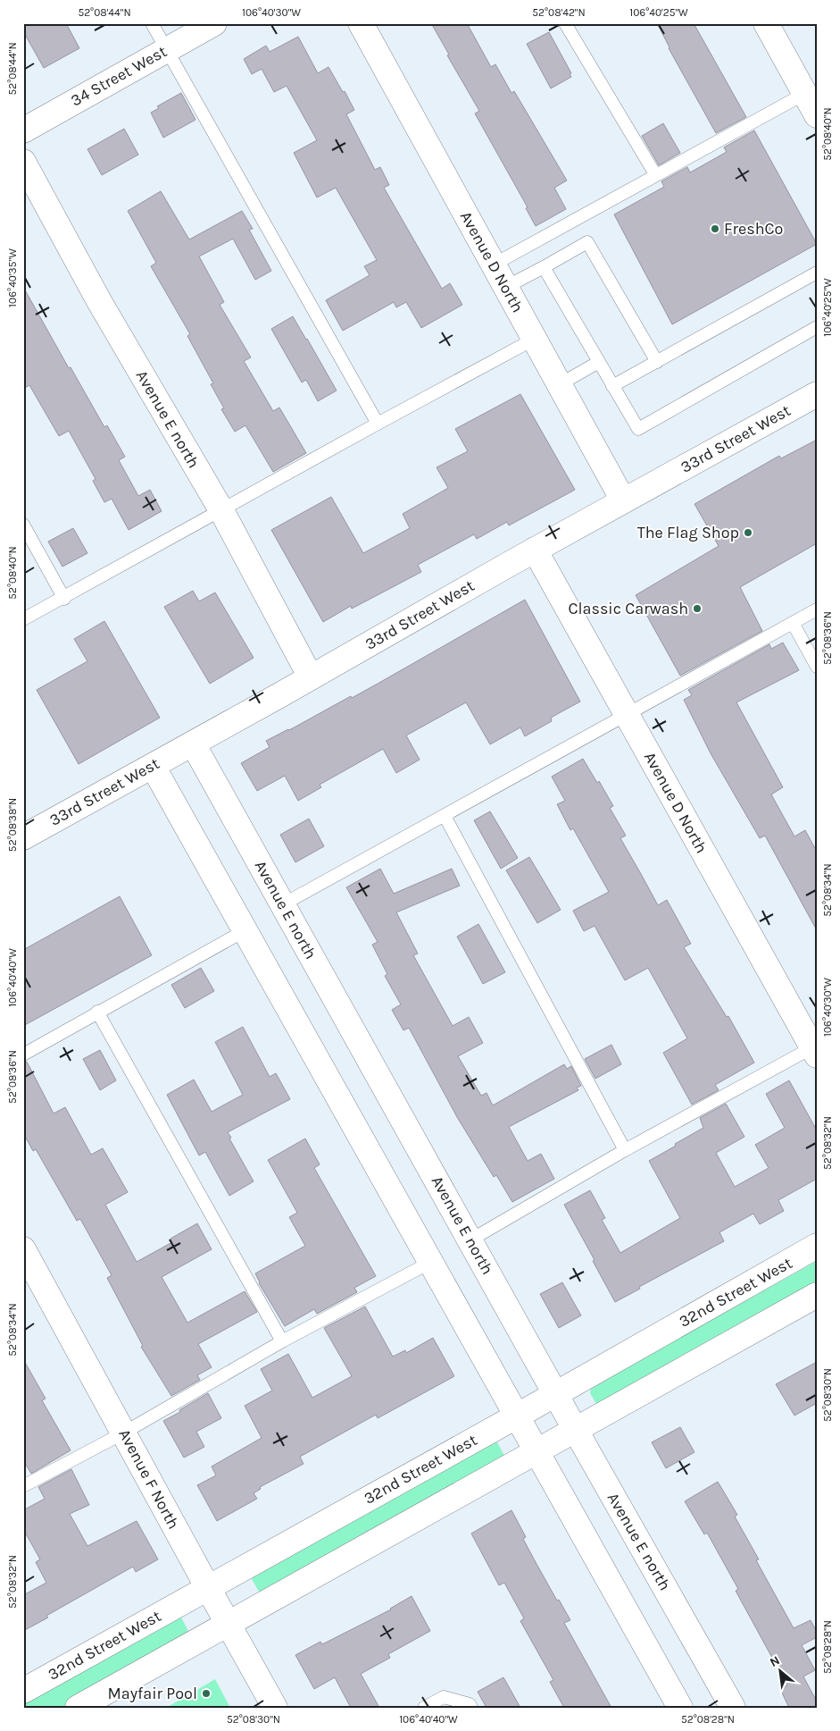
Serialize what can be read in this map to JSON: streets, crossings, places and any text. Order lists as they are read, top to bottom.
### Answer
{
  "streets": {
    "street": [
      "34 Street West",
      "Avenue D North",
      "Avenue E north",
      "33rd Street West",
      "32nd Street West",
      "Avenue F North"
    ]
  },
  "crossings": [
    ["Avenue D North", "33rd Street West"],
    ["Avenue E north", "33rd Street West"],
    ["Avenue E north", "32nd Street West"],
    ["32nd Street West", "Avenue F North"]
  ],
  "places": [
    "FreshCo",
    "The Flag Shop",
    "Classic Carwash",
    "Mayfair Pool"
  ],
  "north": "top left",
  "coordinates": [
    "52°08'44\"N",
    "106°40'30\"W",
    "52°08'42\"N",
    "106°40'25\"W",
    "52°08'40\"N",
    "106°40'35\"W",
    "52°08'36\"N",
    "52°08'38\"N",
    "52°08'34\"N",
    "106°40'40\"W",
    "52°08'32\"N",
    "52°08'30\"N",
    "52°08'28\"N"
  ]
}
